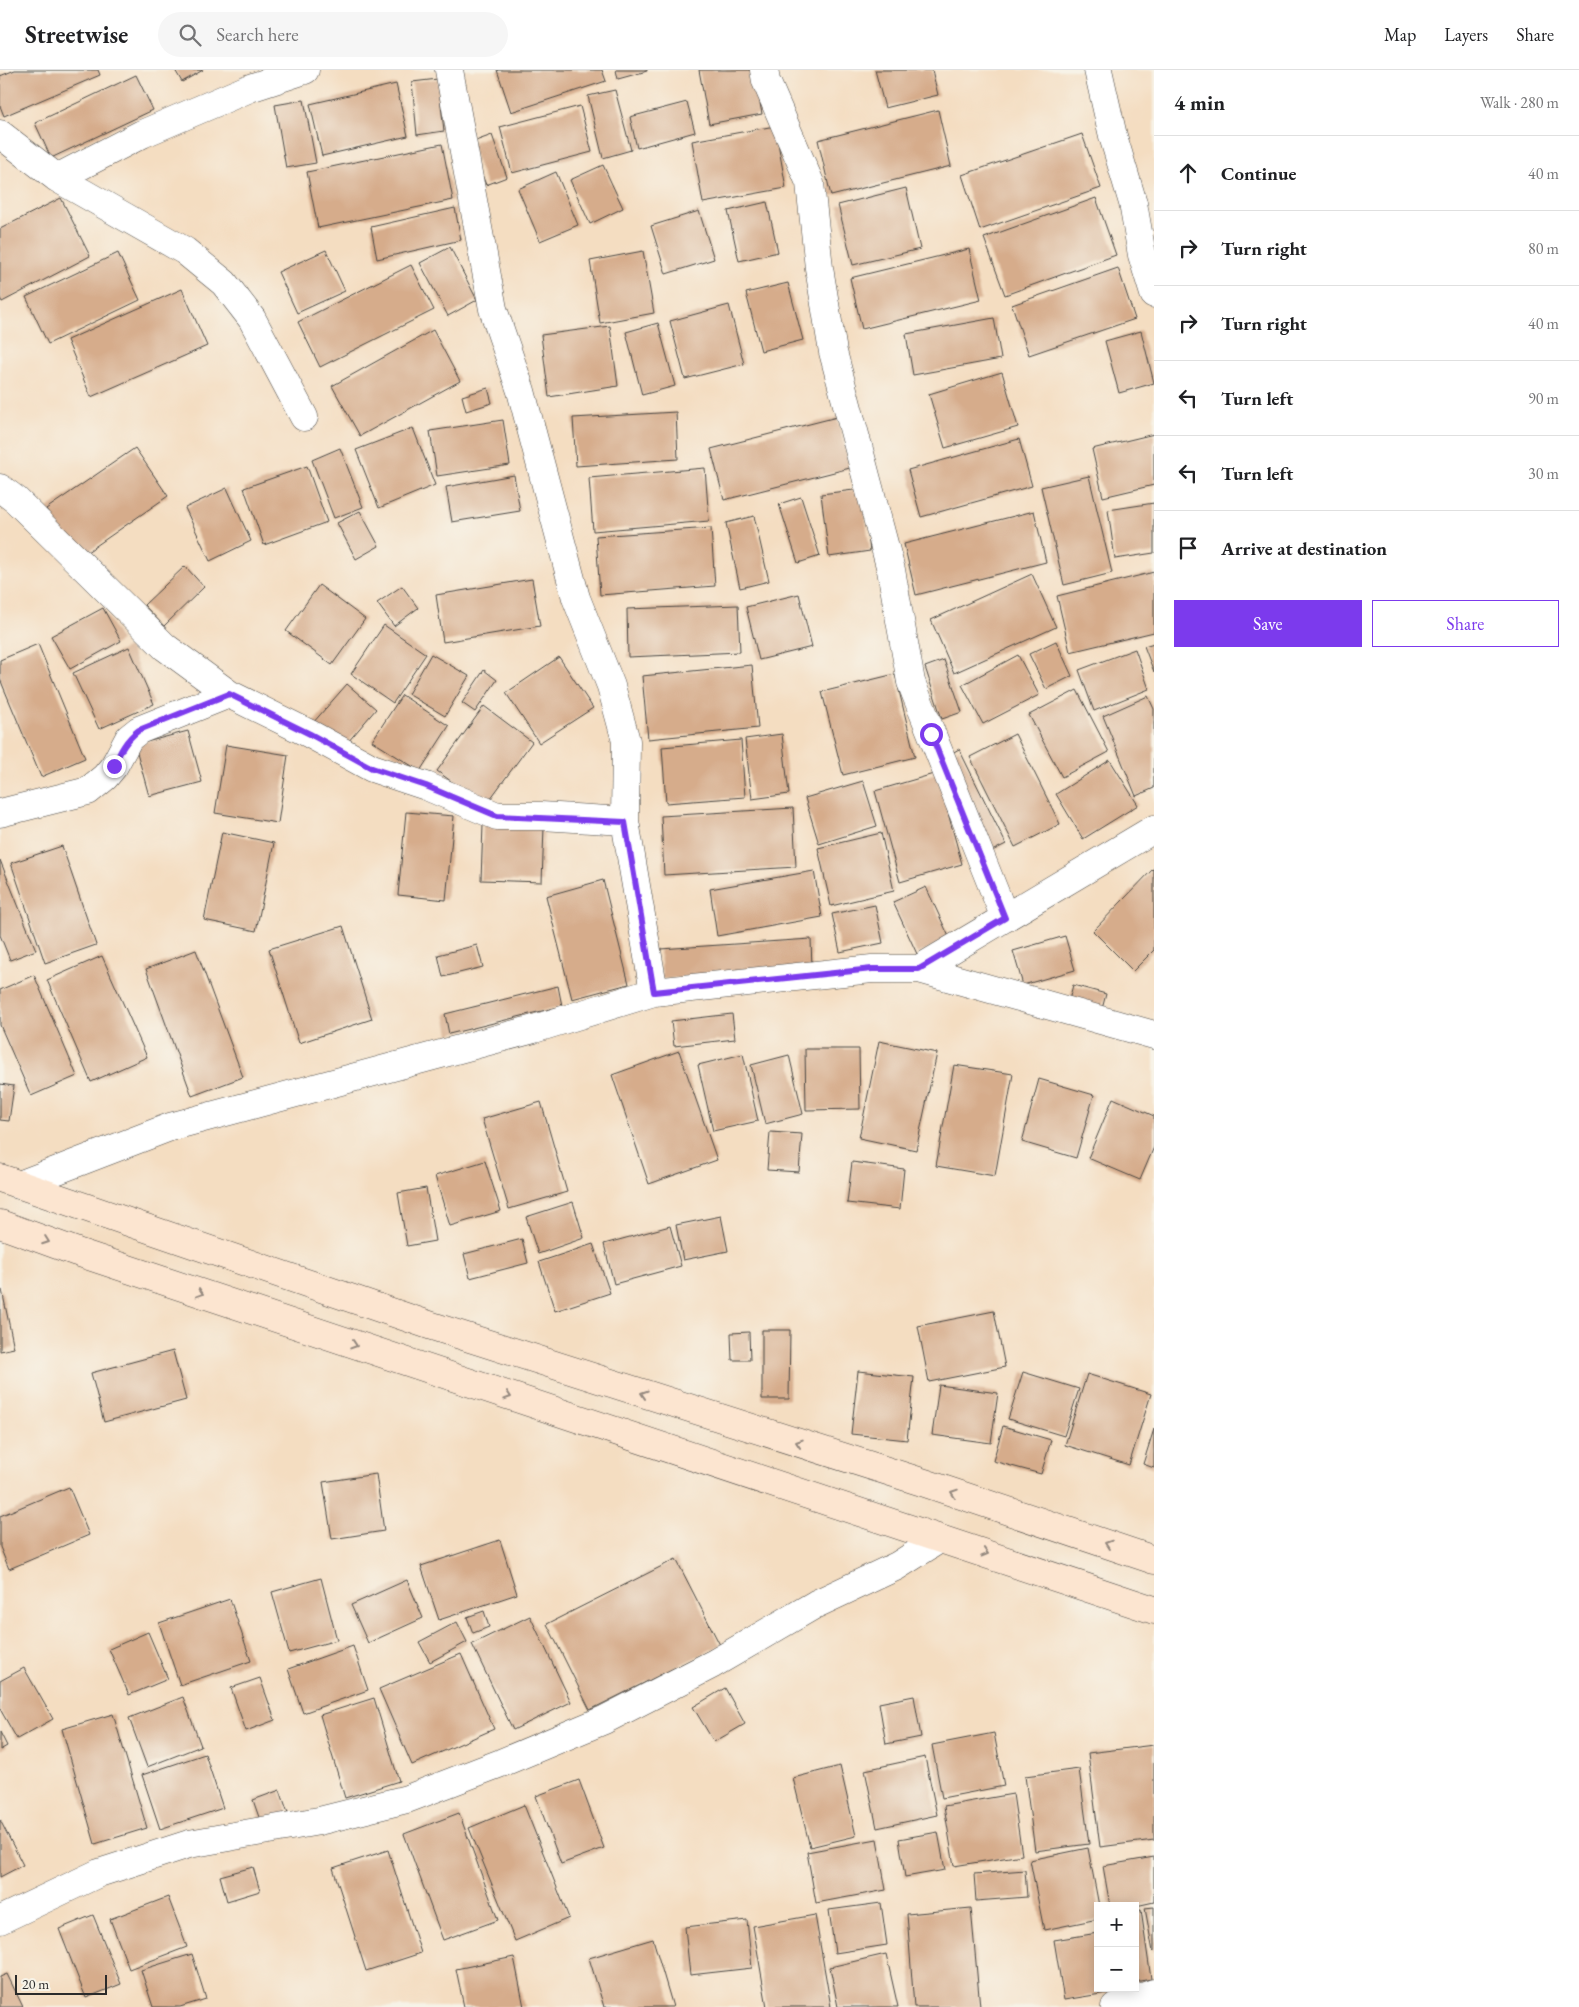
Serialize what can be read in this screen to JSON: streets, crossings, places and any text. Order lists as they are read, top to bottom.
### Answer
{
  "scale_bar": "20 m",
  "page": {
    "header": "Streetwise",
    "search": "Search here",
    "nav": ["Map", "Layers", "Share"],
    "heading": ["4 min", "Walk · 280 m"],
    "list": [
      ["Continue", "40 m"],
      ["Turn right", "80 m"],
      ["Turn right", "40 m"],
      ["Turn left", "90 m"],
      ["Turn left", "30 m"],
      "Arrive at destination"
    ],
    "buttons": ["Save", "Share"],
    "map_buttons": ["+", "−"],
    "scale": "20 m"
  }
}
